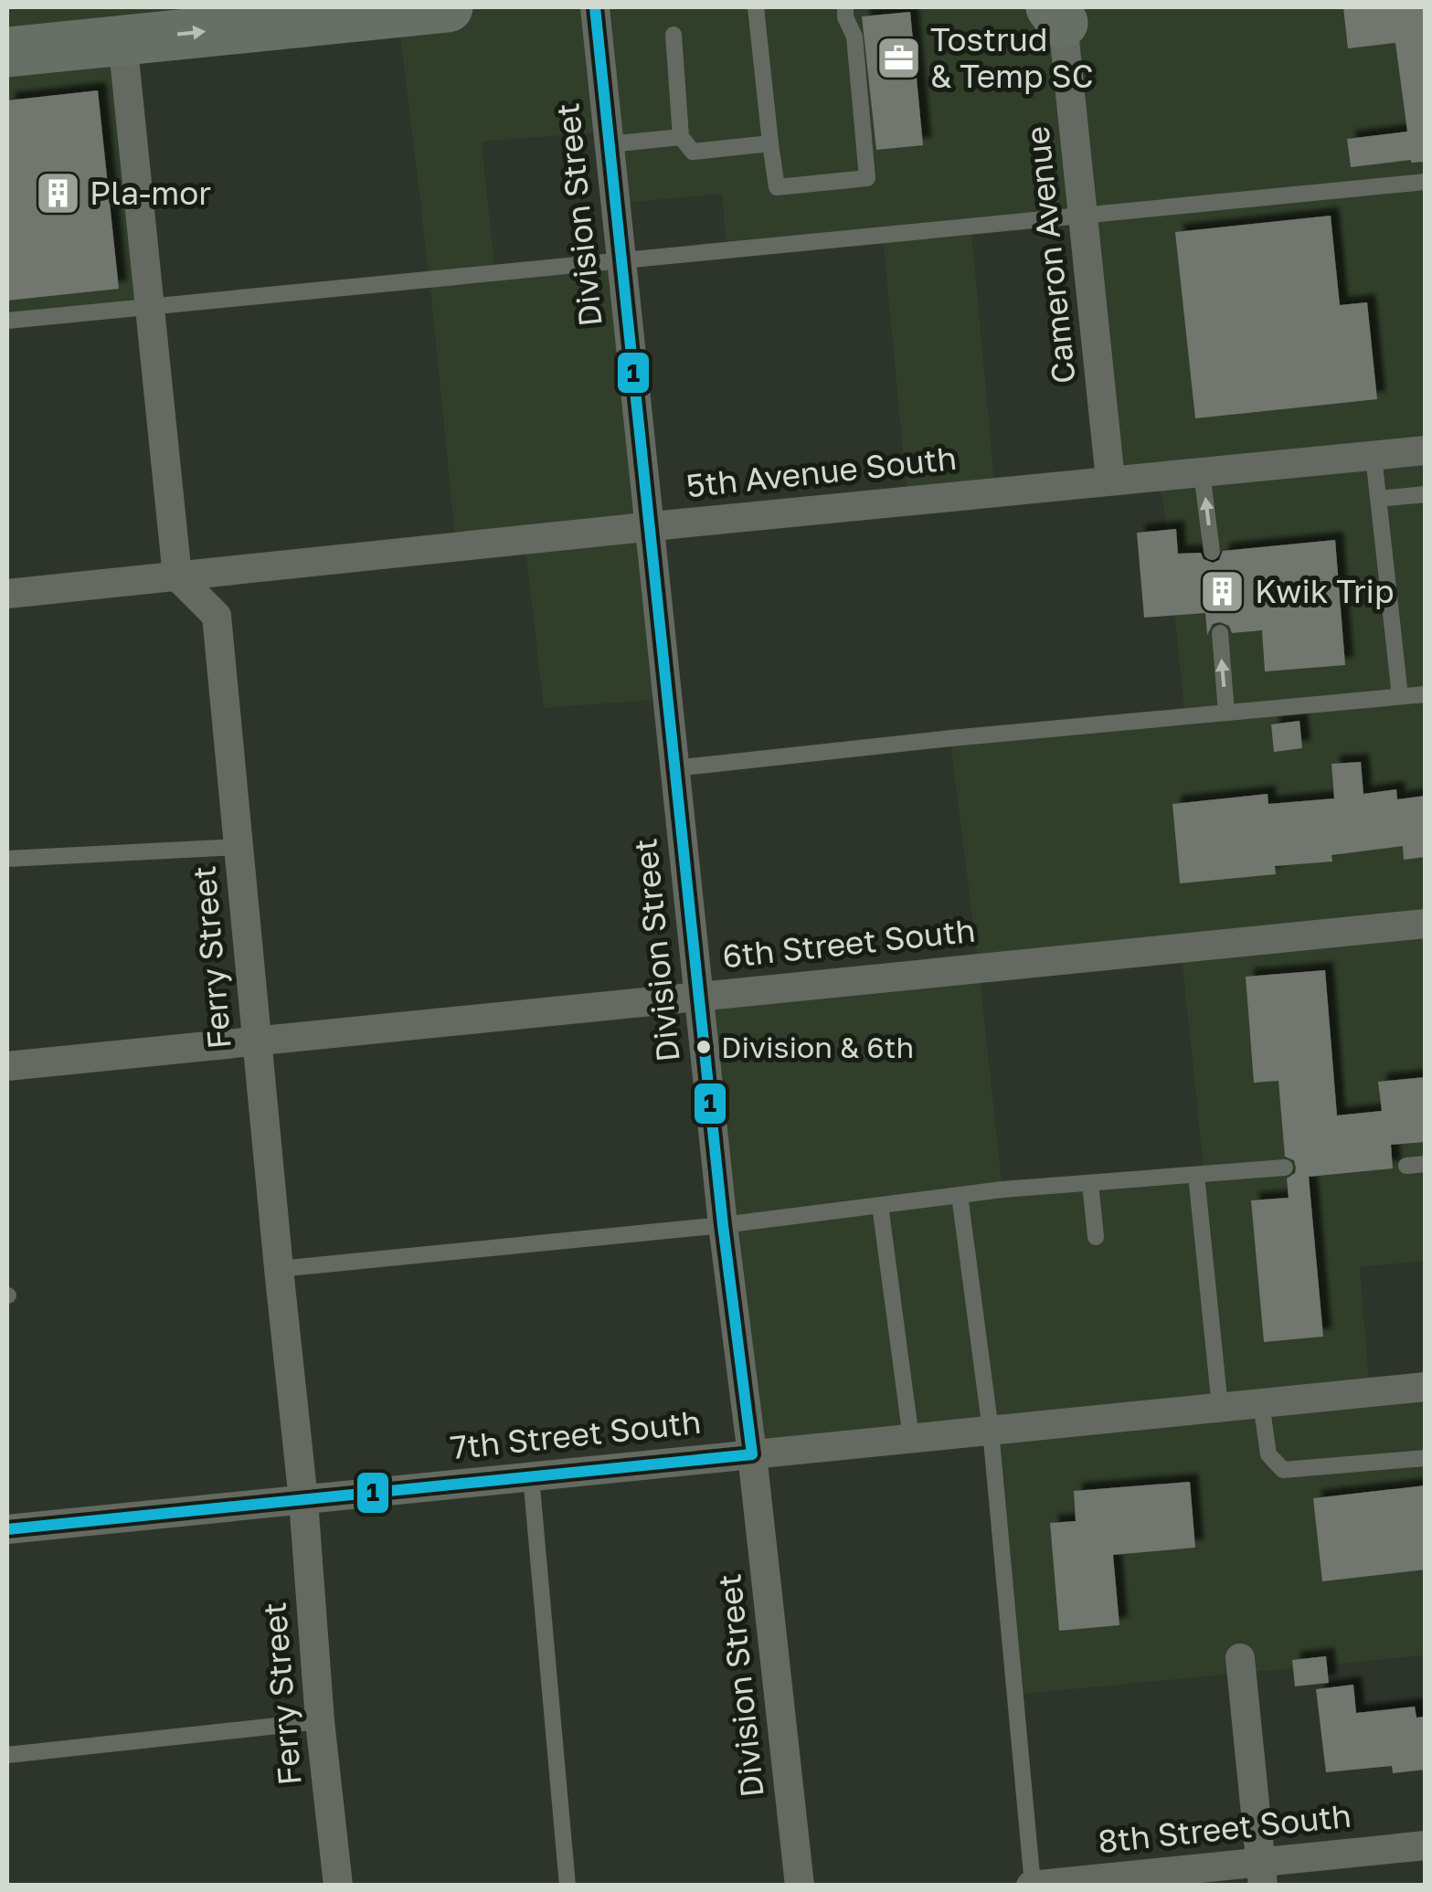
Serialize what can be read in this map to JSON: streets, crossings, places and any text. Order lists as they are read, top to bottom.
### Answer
{
  "streets": {
    "street": [
      "Division Street",
      "Cameron Avenue",
      "5th Avenue South",
      "6th Street South",
      "Ferry Street",
      "7th Street South",
      "8th Street South"
    ]
  },
  "crossings": [
    ["Division Street", "5th Avenue South"],
    ["Division Street", "6th Street South"],
    ["Division Street", "7th Street South"],
    ["Cameron Avenue", "5th Avenue South"],
    ["5th Avenue South", "Ferry Street"],
    ["6th Street South", "Ferry Street"],
    ["Ferry Street", "7th Street South"]
  ],
  "places": {
    "office": ["Tostrud & Temp SC"],
    "building": ["Pla-mor", "Kwik Trip"],
    "other": ["Division & 6th"]
  },
  "lines": ["transit line 1"]
}
